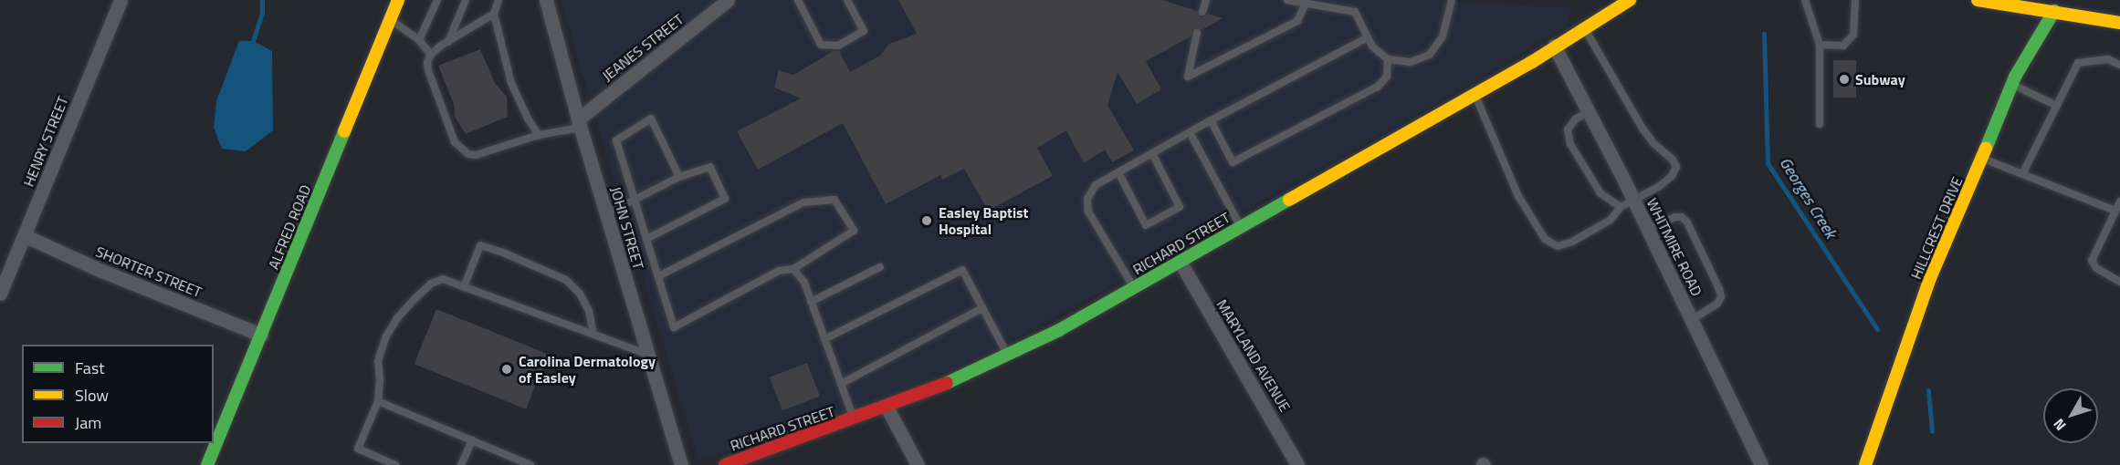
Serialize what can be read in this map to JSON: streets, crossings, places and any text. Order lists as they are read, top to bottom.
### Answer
{
  "streets": {
    "street": [
      "JEANES STREET",
      "HENRY STREET",
      "ALFRED ROAD",
      "JOHN STREET",
      "HILLCREST DRIVE",
      "RICHARD STREET",
      "WHITMIRE ROAD",
      "SHORTER STREET",
      "MARYLAND AVENUE"
    ]
  },
  "crossings": [
    ["JEANES STREET", "JOHN STREET"],
    ["HENRY STREET", "SHORTER STREET"],
    ["ALFRED ROAD", "SHORTER STREET"],
    ["RICHARD STREET", "WHITMIRE ROAD"],
    ["RICHARD STREET", "MARYLAND AVENUE"]
  ],
  "water": ["Georges Creek"],
  "places": ["Subway", "Easley Baptist Hospital", "Carolina Dermatology of Easley"],
  "legend": ["Fast", "Slow", "Jam"],
  "north": "bottom left"
}
